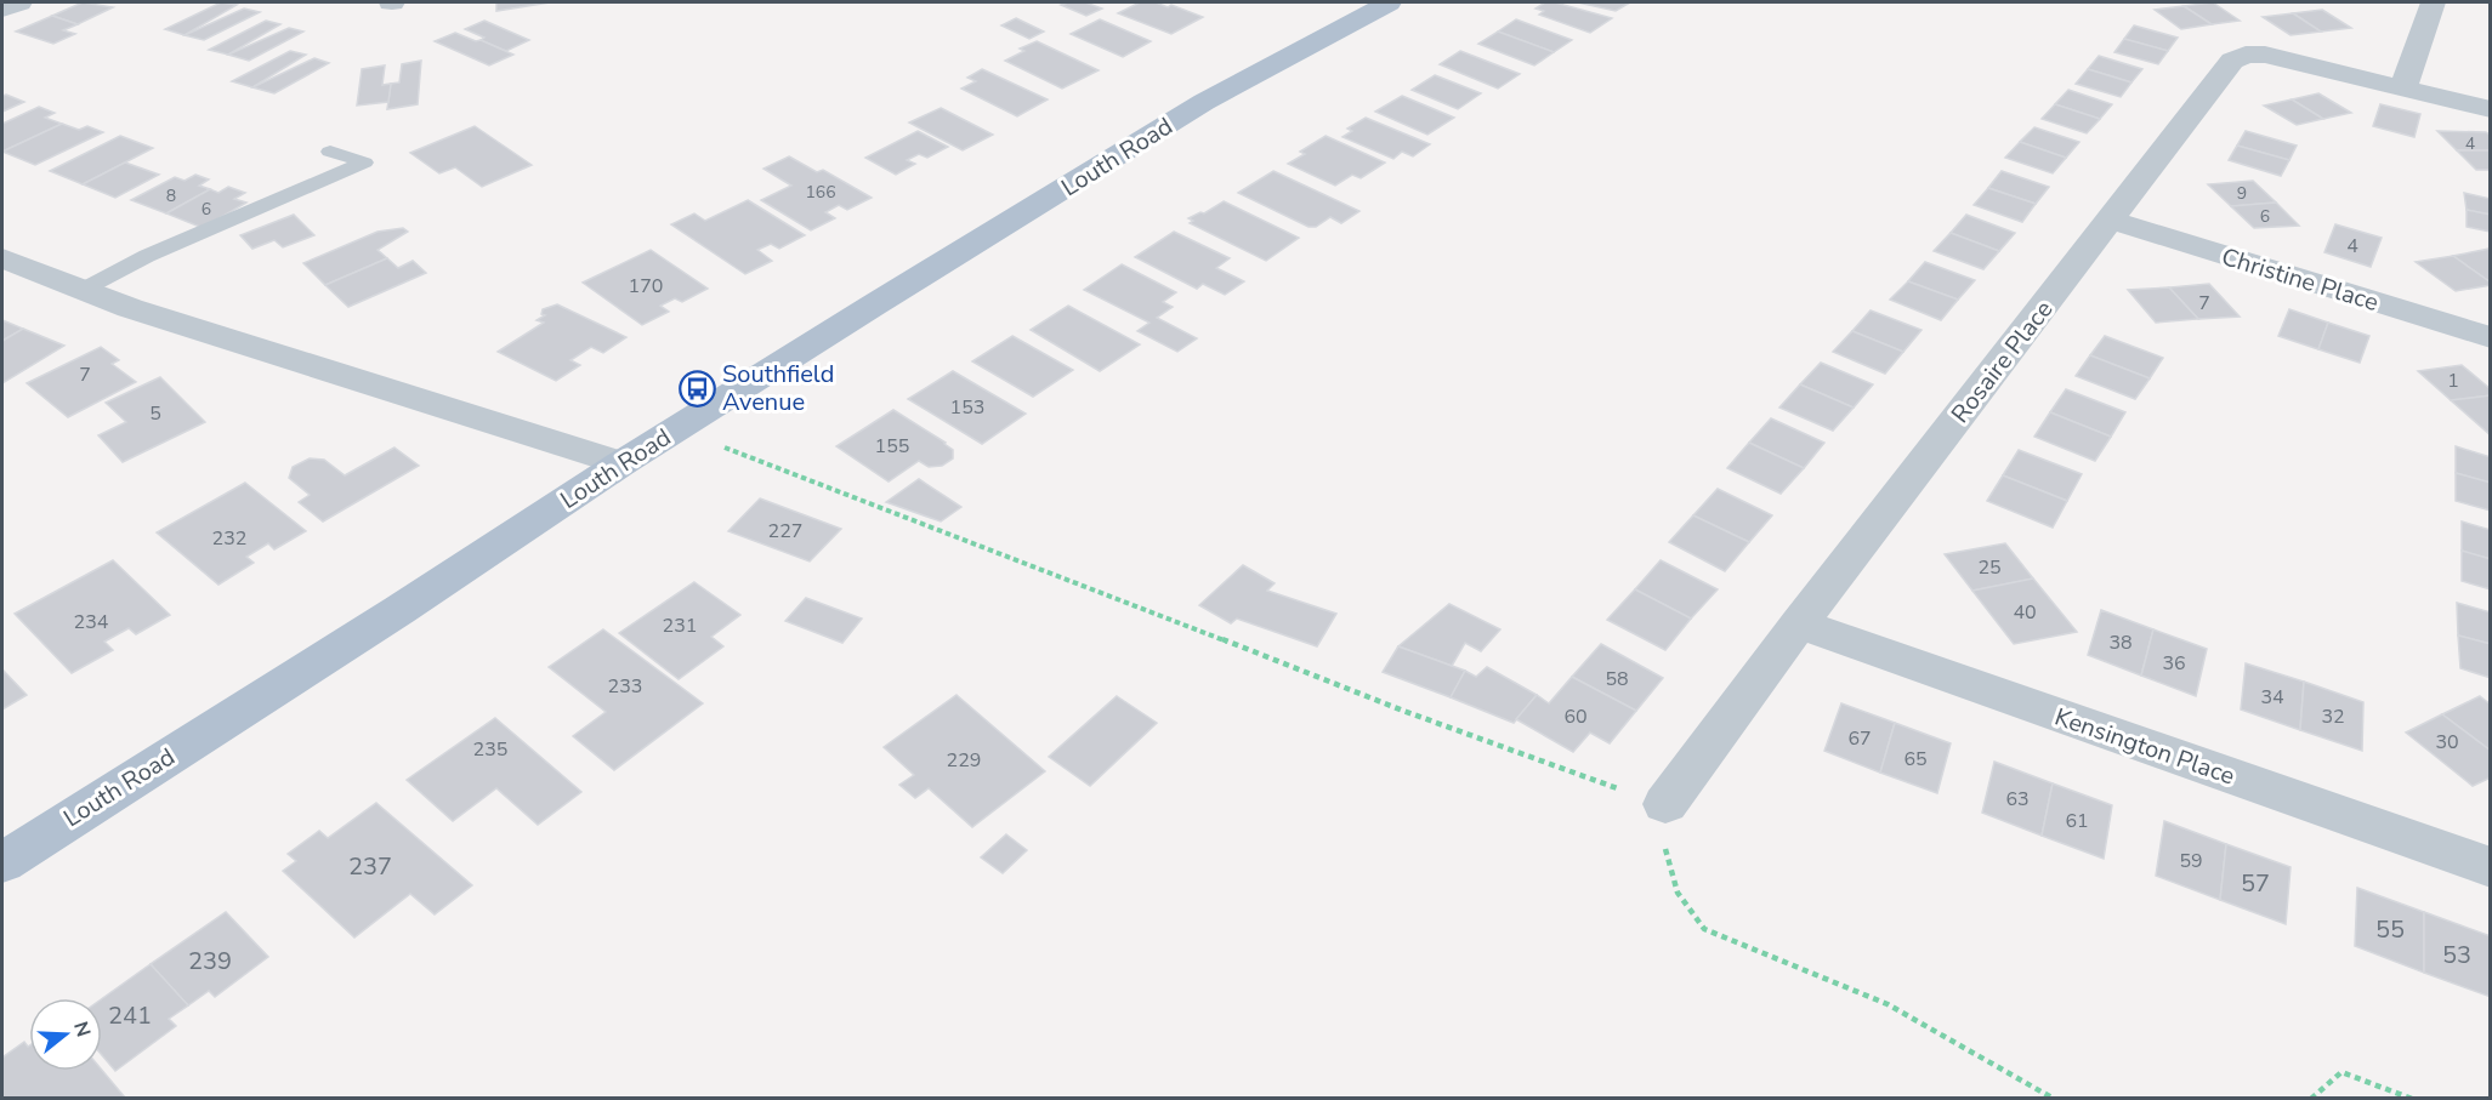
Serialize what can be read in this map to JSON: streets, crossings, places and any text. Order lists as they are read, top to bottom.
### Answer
{
  "streets": {
    "main road": ["Louth Road"],
    "street": ["Christine Place", "Rosaire Place", "Kensington Place"]
  },
  "crossings": [
    ["Christine Place", "Rosaire Place"],
    ["Rosaire Place", "Kensington Place"]
  ],
  "places": {
    "bus stop": ["Southfield Avenue"]
  },
  "house_numbers": [
    "4",
    "166",
    "9",
    "8",
    "6",
    "6",
    "4",
    "170",
    "7",
    "7",
    "1",
    "153",
    "5",
    "155",
    "227",
    "232",
    "25",
    "40",
    "234",
    "231",
    "38",
    "36",
    "58",
    "233",
    "34",
    "60",
    "32",
    "67",
    "30",
    "235",
    "65",
    "229",
    "63",
    "61",
    "59",
    "237",
    "57",
    "55",
    "53",
    "239",
    "241"
  ],
  "north": "right"
}
